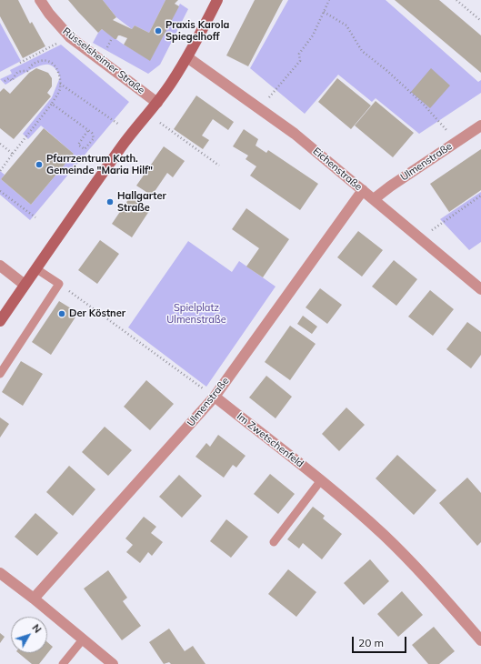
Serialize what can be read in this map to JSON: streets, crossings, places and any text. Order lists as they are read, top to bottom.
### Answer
{
  "streets": {
    "street": [
      "Rüsselsheimer Straße",
      "Ulmenstraße",
      "Eichenstraße",
      "Im Zwetschenfeld"
    ]
  },
  "crossings": [
    ["Ulmenstraße", "Eichenstraße"],
    ["Ulmenstraße", "Im Zwetschenfeld"]
  ],
  "parks": ["Spielplatz Ulmenstraße"],
  "places": [
    "Praxis Karola Spiegelhoff",
    "Pfarrzentrum Kath. Gemeinde \"Maria Hilf\"",
    "Hallgarter Straße",
    "Der Köstner"
  ],
  "scale_bar": "20 m",
  "north": "top right"
}
